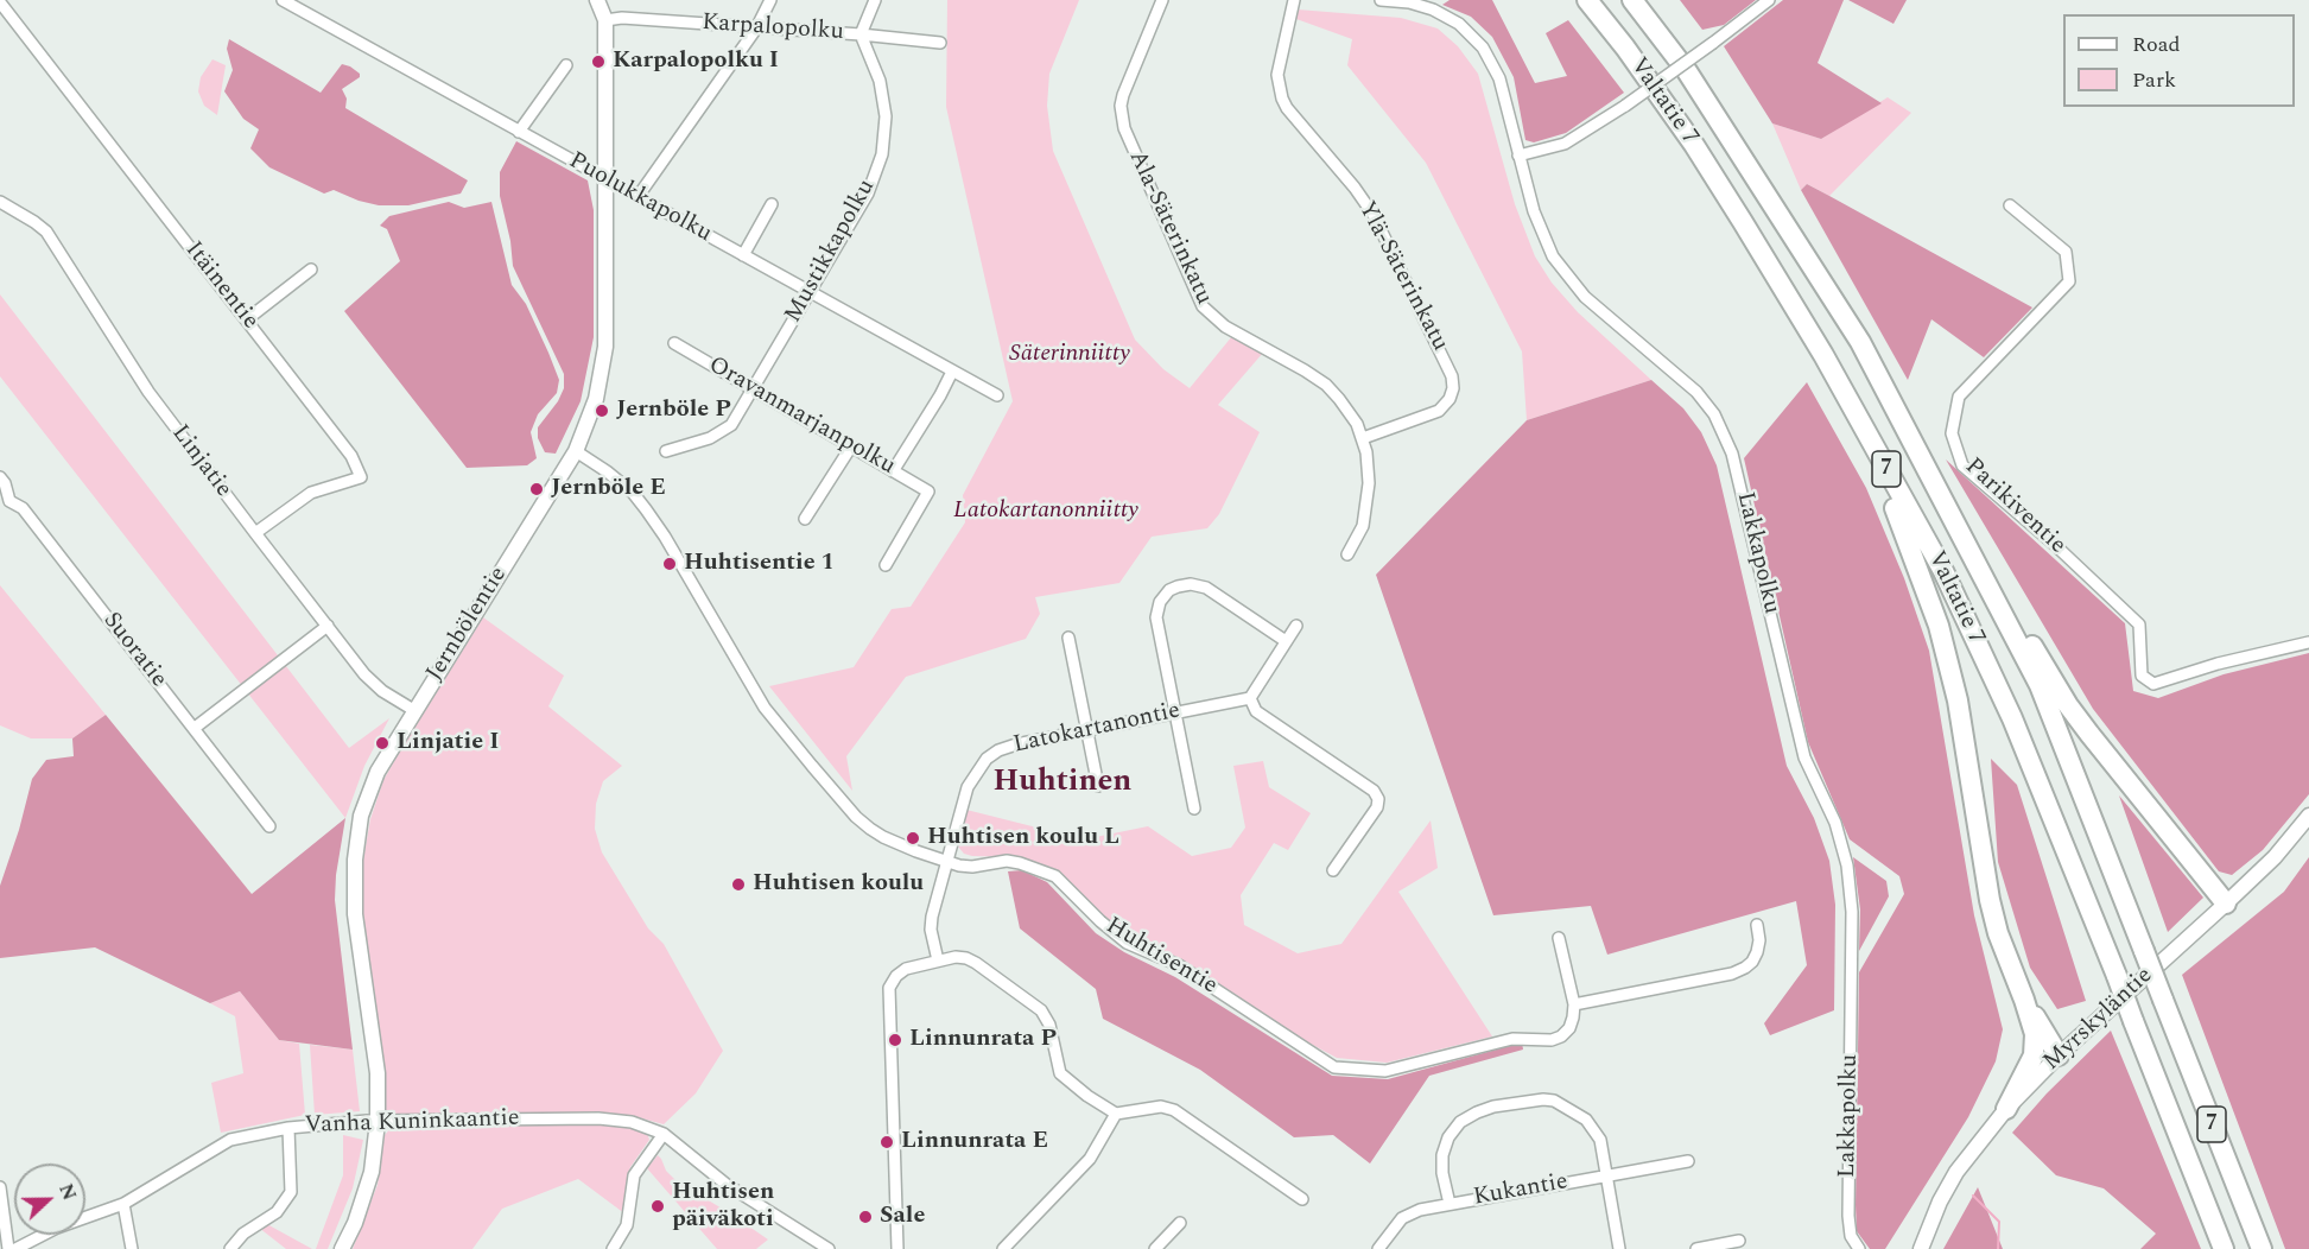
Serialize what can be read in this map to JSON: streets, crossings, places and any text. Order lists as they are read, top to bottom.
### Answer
{
  "streets": {
    "highway": ["Valtatie 7", "7"],
    "street": [
      "Karpalopolku",
      "Puolukkapolku",
      "Ala-Säterinkatu",
      "Mustikkapolku",
      "Ylä-Säterinkatu",
      "Itäinentie",
      "Oravanmarjanpolku",
      "Linjatie",
      "Parikiventie",
      "Lakkapolku",
      "Jernbölentie",
      "Suoratie",
      "Latokartanontie",
      "Huhtisentie",
      "Myrskyläntie",
      "Vanha Kuninkaantie",
      "Kukantie"
    ]
  },
  "crossings": [
    ["Karpalopolku", "Mustikkapolku"],
    ["Karpalopolku", "Jernbölentie"],
    ["Puolukkapolku", "Mustikkapolku"],
    ["Puolukkapolku", "Jernbölentie"],
    ["Ala-Säterinkatu", "Ylä-Säterinkatu"],
    ["Mustikkapolku", "Oravanmarjanpolku"],
    ["Itäinentie", "Linjatie"],
    ["Linjatie", "Jernbölentie"],
    ["Jernbölentie", "Huhtisentie"],
    ["Jernbölentie", "Vanha Kuninkaantie"],
    ["Latokartanontie", "Huhtisentie"]
  ],
  "districts": ["Huhtinen"],
  "parks": ["Säterinniitty", "Latokartanonniitty"],
  "places": [
    "Karpalopolku I",
    "Jernböle P",
    "Jernböle E",
    "Huhtisentie 1",
    "Linjatie I",
    "Huhtisen koulu L",
    "Huhtisen koulu",
    "Linnunrata P",
    "Linnunrata E",
    "Huhtisen päiväkoti",
    "Sale"
  ],
  "legend": ["Road", "Park"],
  "north": "right"
}
